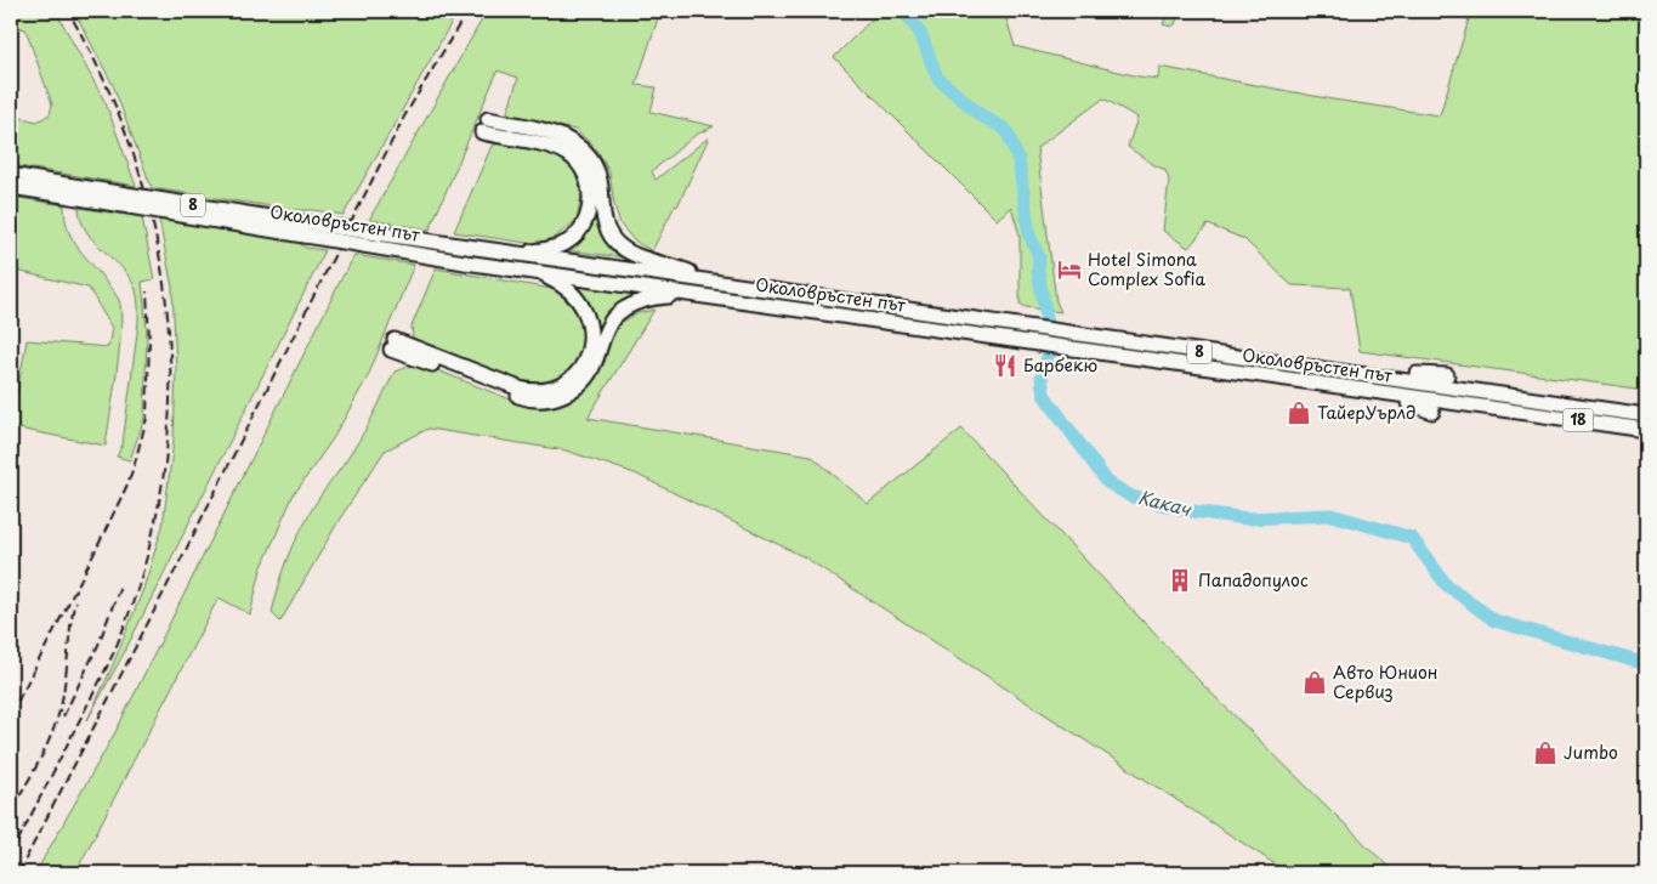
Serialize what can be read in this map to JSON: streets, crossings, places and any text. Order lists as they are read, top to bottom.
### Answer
{
  "streets": {
    "highway": ["8", "Околовръстен път", "18"]
  },
  "crossings": [
    ["8", "Околовръстен път"]
  ],
  "water": ["Какач"],
  "places": {
    "hotel": ["Hotel Simona Complex Sofia"],
    "restaurant": ["Барбекю"],
    "shop": ["ТайерУърлд", "Авто Юнион Сервиз", "Jumbo"],
    "building": ["Пападопулос"]
  }
}
